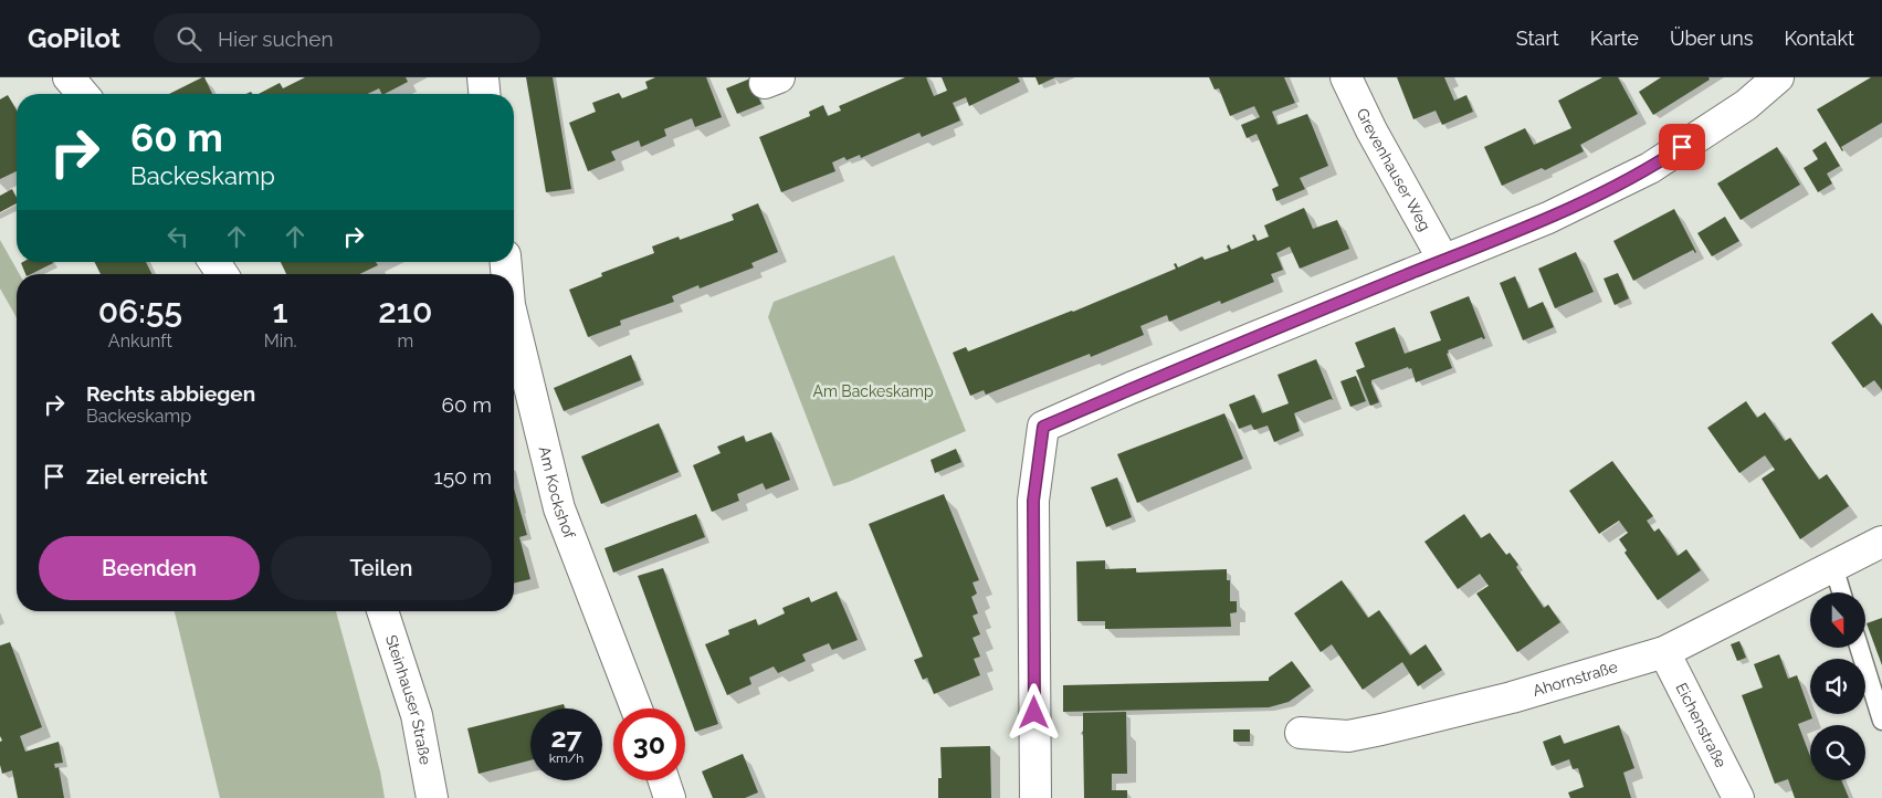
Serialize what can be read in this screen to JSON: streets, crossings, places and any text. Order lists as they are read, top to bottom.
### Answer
{
  "streets": {
    "street": [
      "Grevenhauser Weg",
      "Am Kockshof",
      "Ahornstraße",
      "Steinhauser Straße",
      "Eichenstraße"
    ]
  },
  "crossings": [
    ["Ahornstraße", "Eichenstraße"]
  ],
  "parks": ["Am Backeskamp"],
  "north": "bottom",
  "page": {
    "header": "GoPilot",
    "search": "Hier suchen",
    "nav": [
      "Start",
      "Karte",
      "Über uns",
      "Kontakt"
    ],
    "turn": ["60 m", "Backeskamp"],
    "eta": [
      "06:55",
      "Ankunft",
      "1",
      "Min.",
      "210",
      "m"
    ],
    "list": [
      {
        "name": "Rechts abbiegen",
        "note": "Backeskamp",
        "value": "60 m"
      },
      {
        "name": "Ziel erreicht",
        "value": "150 m"
      }
    ],
    "buttons": ["Beenden", "Teilen"],
    "speed": "27 km/h",
    "limit": "30"
  }
}
